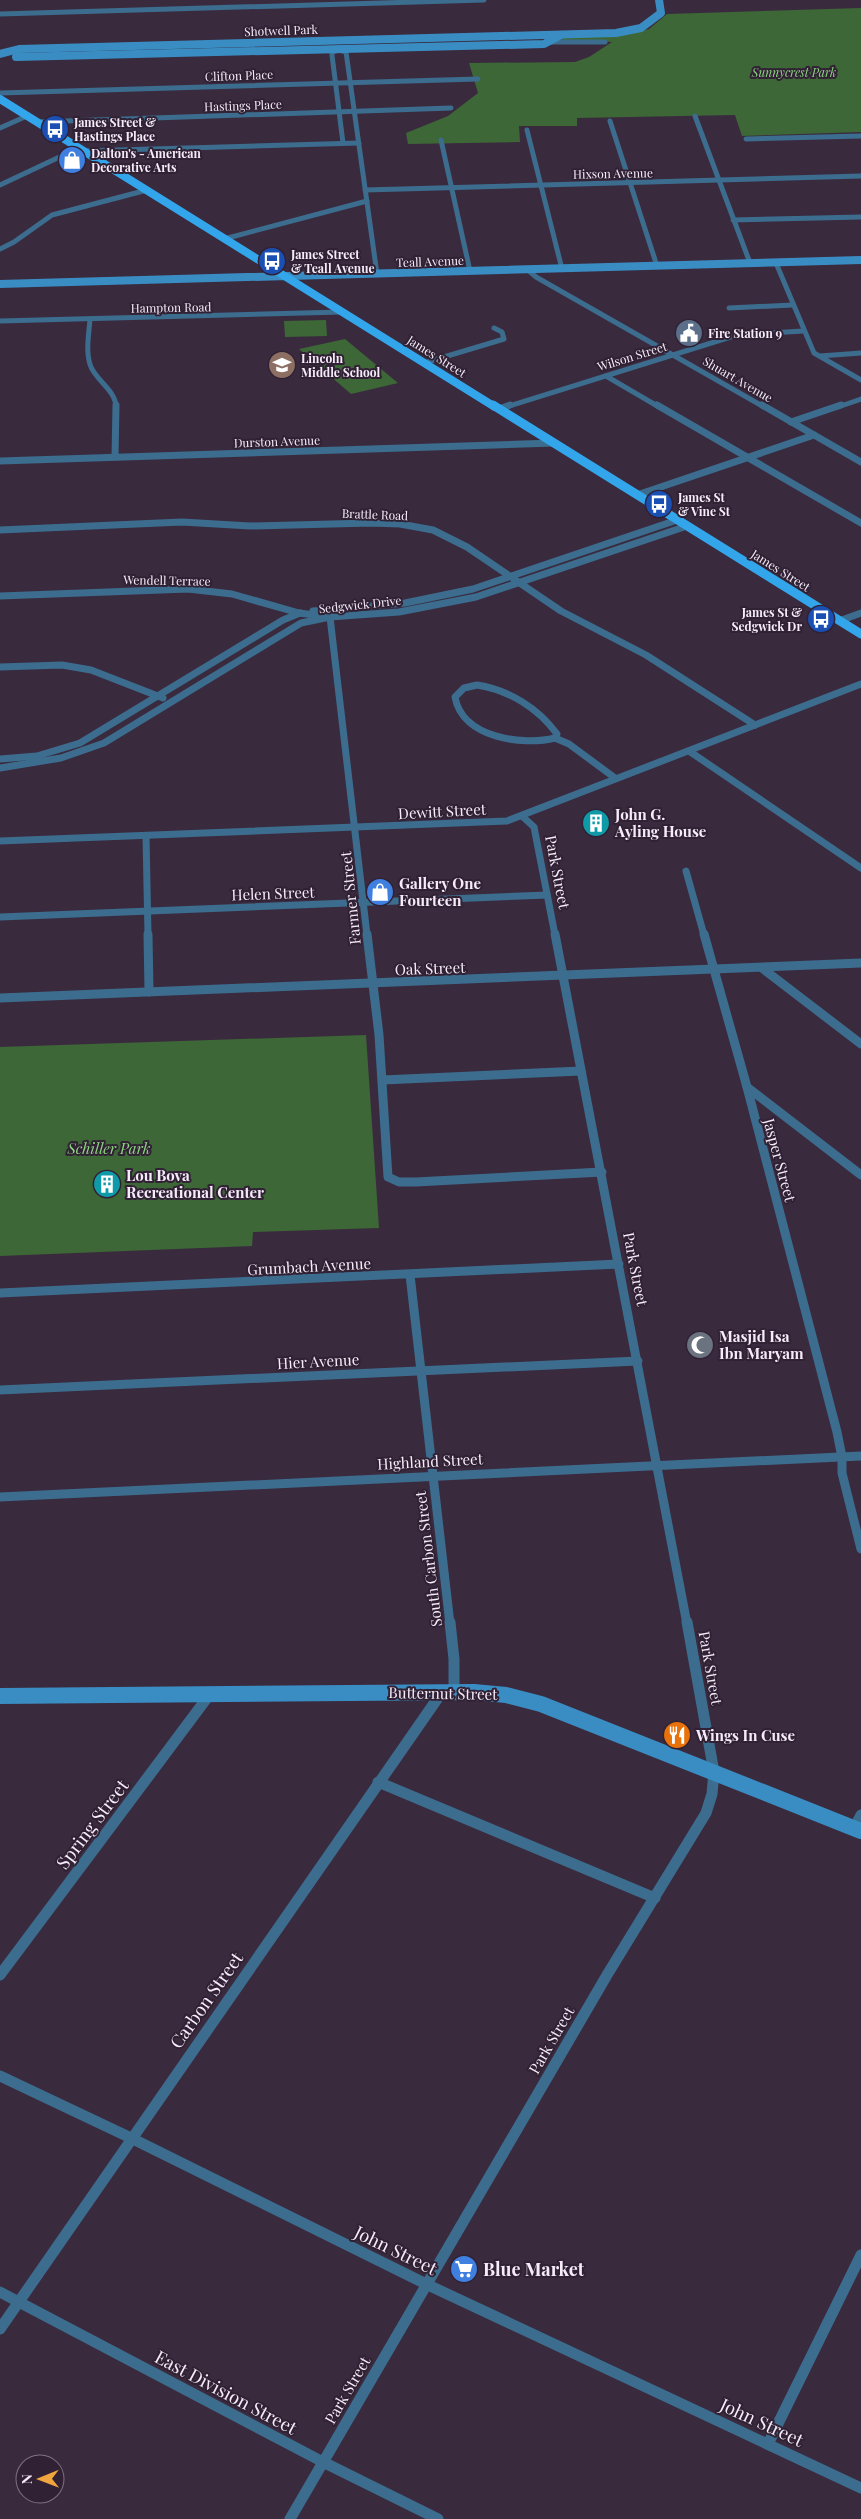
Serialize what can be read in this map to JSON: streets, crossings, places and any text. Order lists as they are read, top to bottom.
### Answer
{
  "streets": {
    "main road": ["James Street"],
    "street": [
      "Shotwell Park",
      "Clifton Place",
      "Hastings Place",
      "Hixson Avenue",
      "Teall Avenue",
      "Hampton Road",
      "Wilson Street",
      "Shuart Avenue",
      "Durston Avenue",
      "Brattle Road",
      "Wendell Terrace",
      "Sedgwick Drive",
      "Dewitt Street",
      "Park Street",
      "Helen Street",
      "Farmer Street",
      "Oak Street",
      "Jasper Street",
      "Grumbach Avenue",
      "Hier Avenue",
      "Highland Street",
      "South Carbon Street",
      "Butternut Street",
      "Spring Street",
      "Carbon Street",
      "John Street",
      "East Division Street"
    ]
  },
  "crossings": [
    ["Hastings Place", "James Street"],
    ["Teall Avenue", "James Street"],
    ["Teall Avenue", "Shuart Avenue"],
    ["Hampton Road", "James Street"],
    ["James Street", "Wilson Street"],
    ["James Street", "Durston Avenue"],
    ["James Street", "Sedgwick Drive"],
    ["Wilson Street", "Shuart Avenue"],
    ["Brattle Road", "Sedgwick Drive"],
    ["Brattle Road", "Dewitt Street"],
    ["Wendell Terrace", "Sedgwick Drive"],
    ["Wendell Terrace", "Farmer Street"],
    ["Sedgwick Drive", "Farmer Street"],
    ["Dewitt Street", "Park Street"],
    ["Dewitt Street", "Farmer Street"],
    ["Park Street", "Helen Street"],
    ["Park Street", "Farmer Street"],
    ["Park Street", "Oak Street"],
    ["Park Street", "Grumbach Avenue"],
    ["Park Street", "Hier Avenue"],
    ["Park Street", "Highland Street"],
    ["Park Street", "Butternut Street"],
    ["Park Street", "John Street"],
    ["Park Street", "East Division Street"],
    ["Helen Street", "Farmer Street"],
    ["Farmer Street", "Oak Street"],
    ["Oak Street", "Jasper Street"],
    ["Jasper Street", "Highland Street"],
    ["Grumbach Avenue", "South Carbon Street"],
    ["Hier Avenue", "South Carbon Street"],
    ["Highland Street", "South Carbon Street"],
    ["South Carbon Street", "Butternut Street"],
    ["South Carbon Street", "Carbon Street"],
    ["Butternut Street", "Spring Street"],
    ["Butternut Street", "Carbon Street"],
    ["Carbon Street", "John Street"],
    ["Carbon Street", "East Division Street"]
  ],
  "parks": ["Sunnycrest Park", "Schiller Park"],
  "places": {
    "bus stop": [
      "James Street & Hastings Place",
      "James Street & Teall Avenue",
      "James St & Vine St",
      "James St & Sedgwick Dr"
    ],
    "shop": ["Dalton's - American Decorative Arts", "Gallery One Fourteen"],
    "public building": ["Fire Station 9"],
    "school or university": ["Lincoln Middle School"],
    "building": ["John G. Ayling House", "Lou Bova Recreational Center"],
    "mosque": ["Masjid Isa Ibn Maryam"],
    "restaurant": ["Wings In Cuse"],
    "supermarket": ["Blue Market"]
  },
  "north": "left"
}
